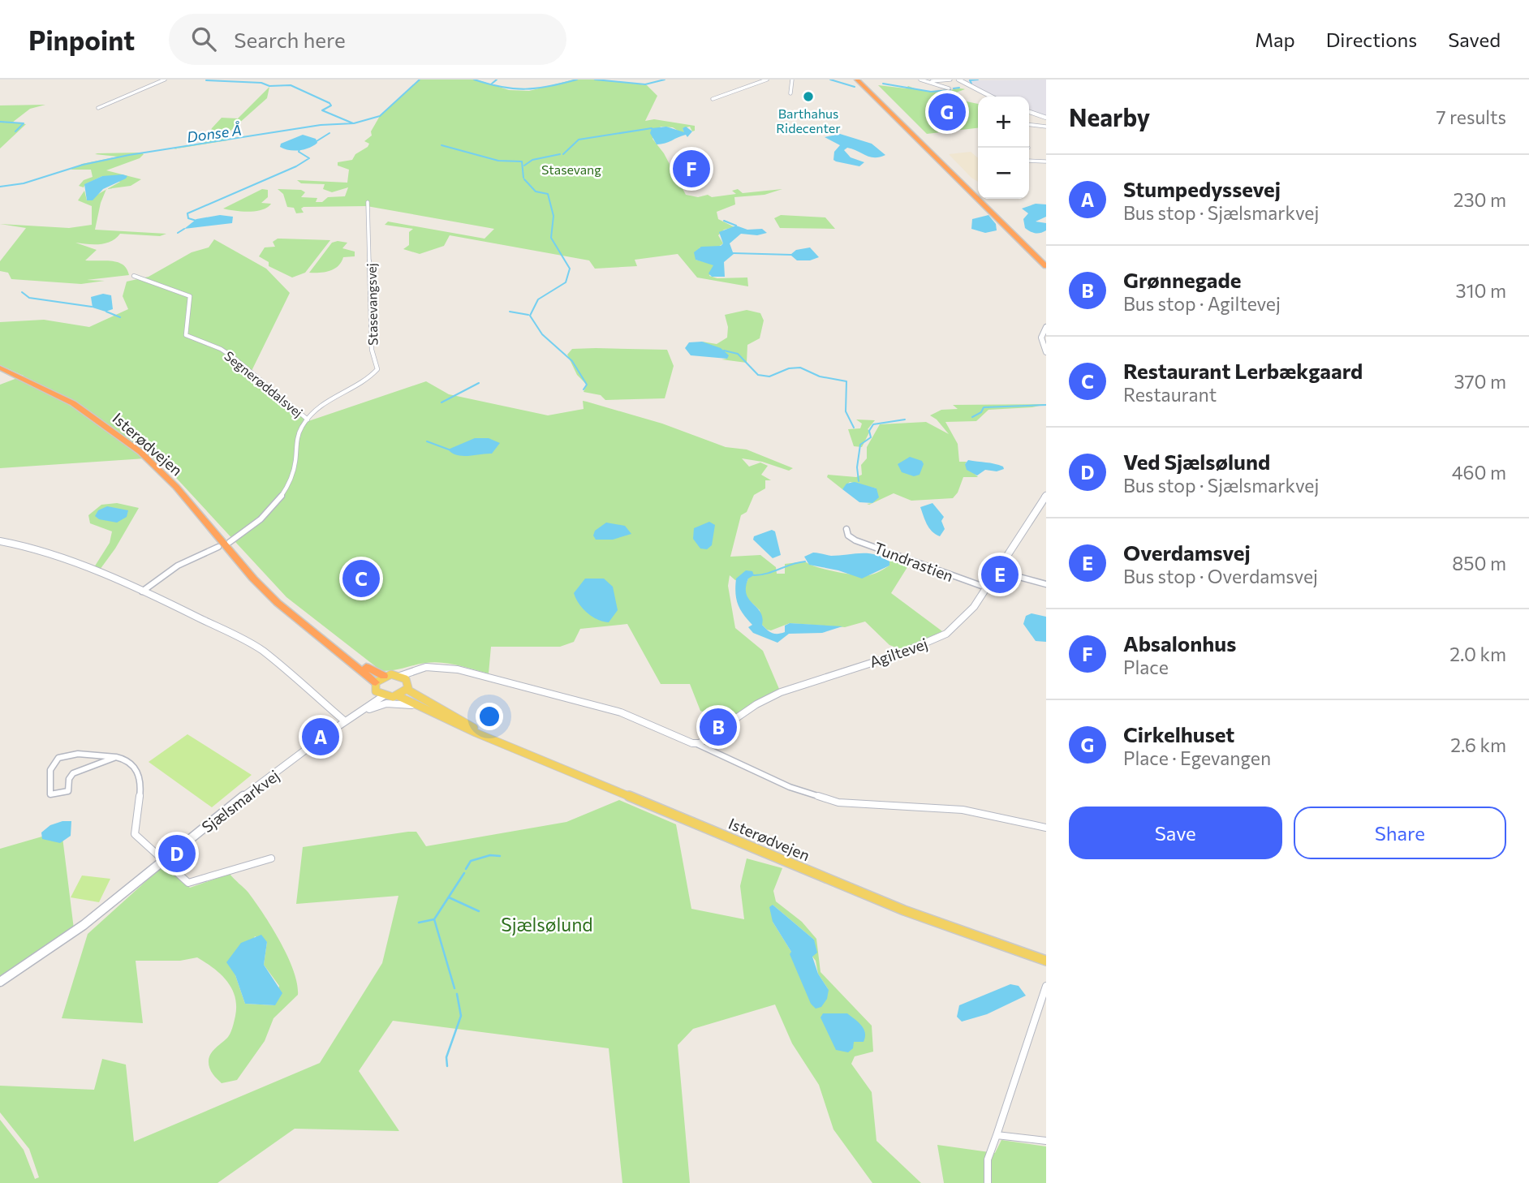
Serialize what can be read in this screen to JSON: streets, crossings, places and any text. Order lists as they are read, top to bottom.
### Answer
{
  "streets": {
    "highway": ["Isterødvejen"],
    "street": [
      "Stasevangsvej",
      "Segnerøddalsvej",
      "Tundrastien",
      "Agiltevej",
      "Sjælsmarkvej"
    ]
  },
  "crossings": [
    ["Stasevangsvej", "Segnerøddalsvej"],
    ["Isterødvejen", "Sjælsmarkvej"],
    ["Tundrastien", "Agiltevej"]
  ],
  "water": ["Donse Å"],
  "parks": ["Stasevang", "Sjælsølund"],
  "places": ["Barthahus Ridecenter"],
  "page": {
    "header": "Pinpoint",
    "search": "Search here",
    "nav": ["Map", "Directions", "Saved"],
    "heading": ["Nearby", "7 results"],
    "pins": [
      "G",
      "F",
      "E",
      "C",
      "B",
      "A",
      "D"
    ],
    "map_buttons": ["+", "−"],
    "list": [
      {
        "mark": "A",
        "name": "Stumpedyssevej",
        "note": "Bus stop · Sjælsmarkvej",
        "value": "230 m"
      },
      {
        "mark": "B",
        "name": "Grønnegade",
        "note": "Bus stop · Agiltevej",
        "value": "310 m"
      },
      {
        "mark": "C",
        "name": "Restaurant Lerbækgaard",
        "note": "Restaurant",
        "value": "370 m"
      },
      {
        "mark": "D",
        "name": "Ved Sjælsølund",
        "note": "Bus stop · Sjælsmarkvej",
        "value": "460 m"
      },
      {
        "mark": "E",
        "name": "Overdamsvej",
        "note": "Bus stop · Overdamsvej",
        "value": "850 m"
      },
      {
        "mark": "F",
        "name": "Absalonhus",
        "note": "Place",
        "value": "2.0 km"
      },
      {
        "mark": "G",
        "name": "Cirkelhuset",
        "note": "Place · Egevangen",
        "value": "2.6 km"
      }
    ],
    "buttons": ["Save", "Share"]
  }
}
